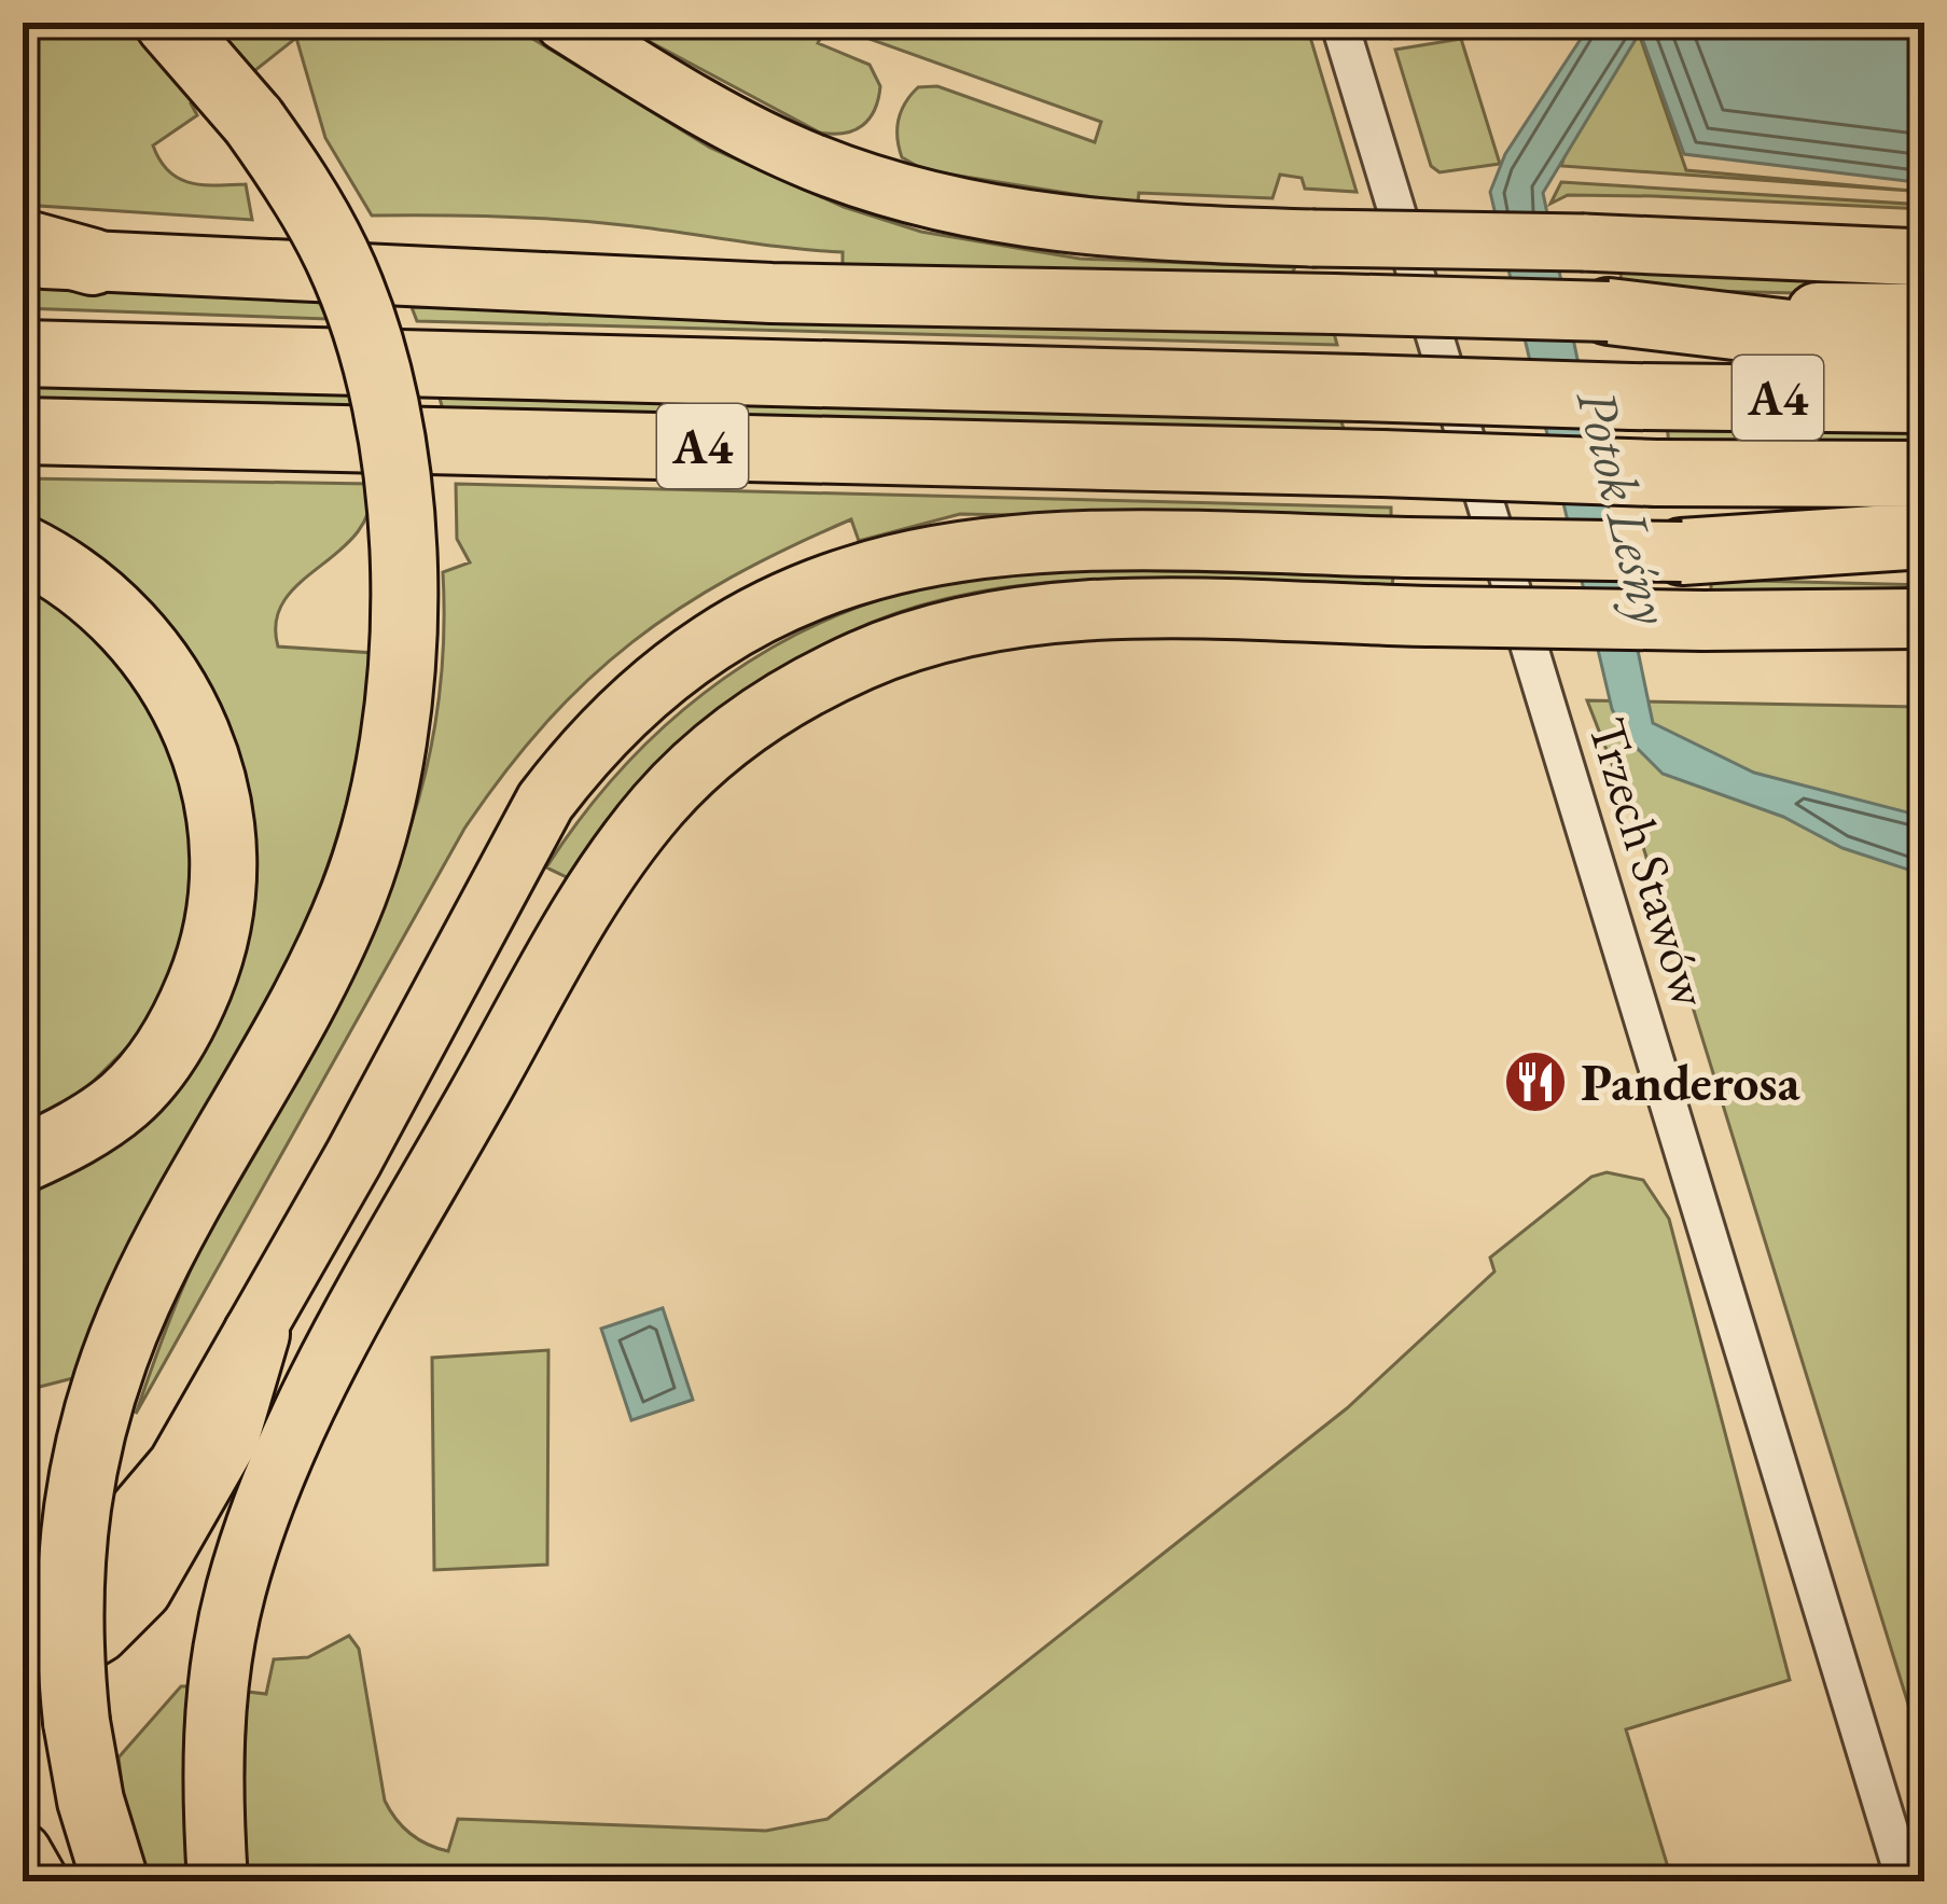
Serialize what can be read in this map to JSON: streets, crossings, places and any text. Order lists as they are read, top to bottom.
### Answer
{
  "streets": {
    "highway": ["A4"],
    "street": ["Trzech Stawów"]
  },
  "water": ["Potok Leśny"],
  "places": {
    "restaurant": ["Panderosa"]
  }
}
